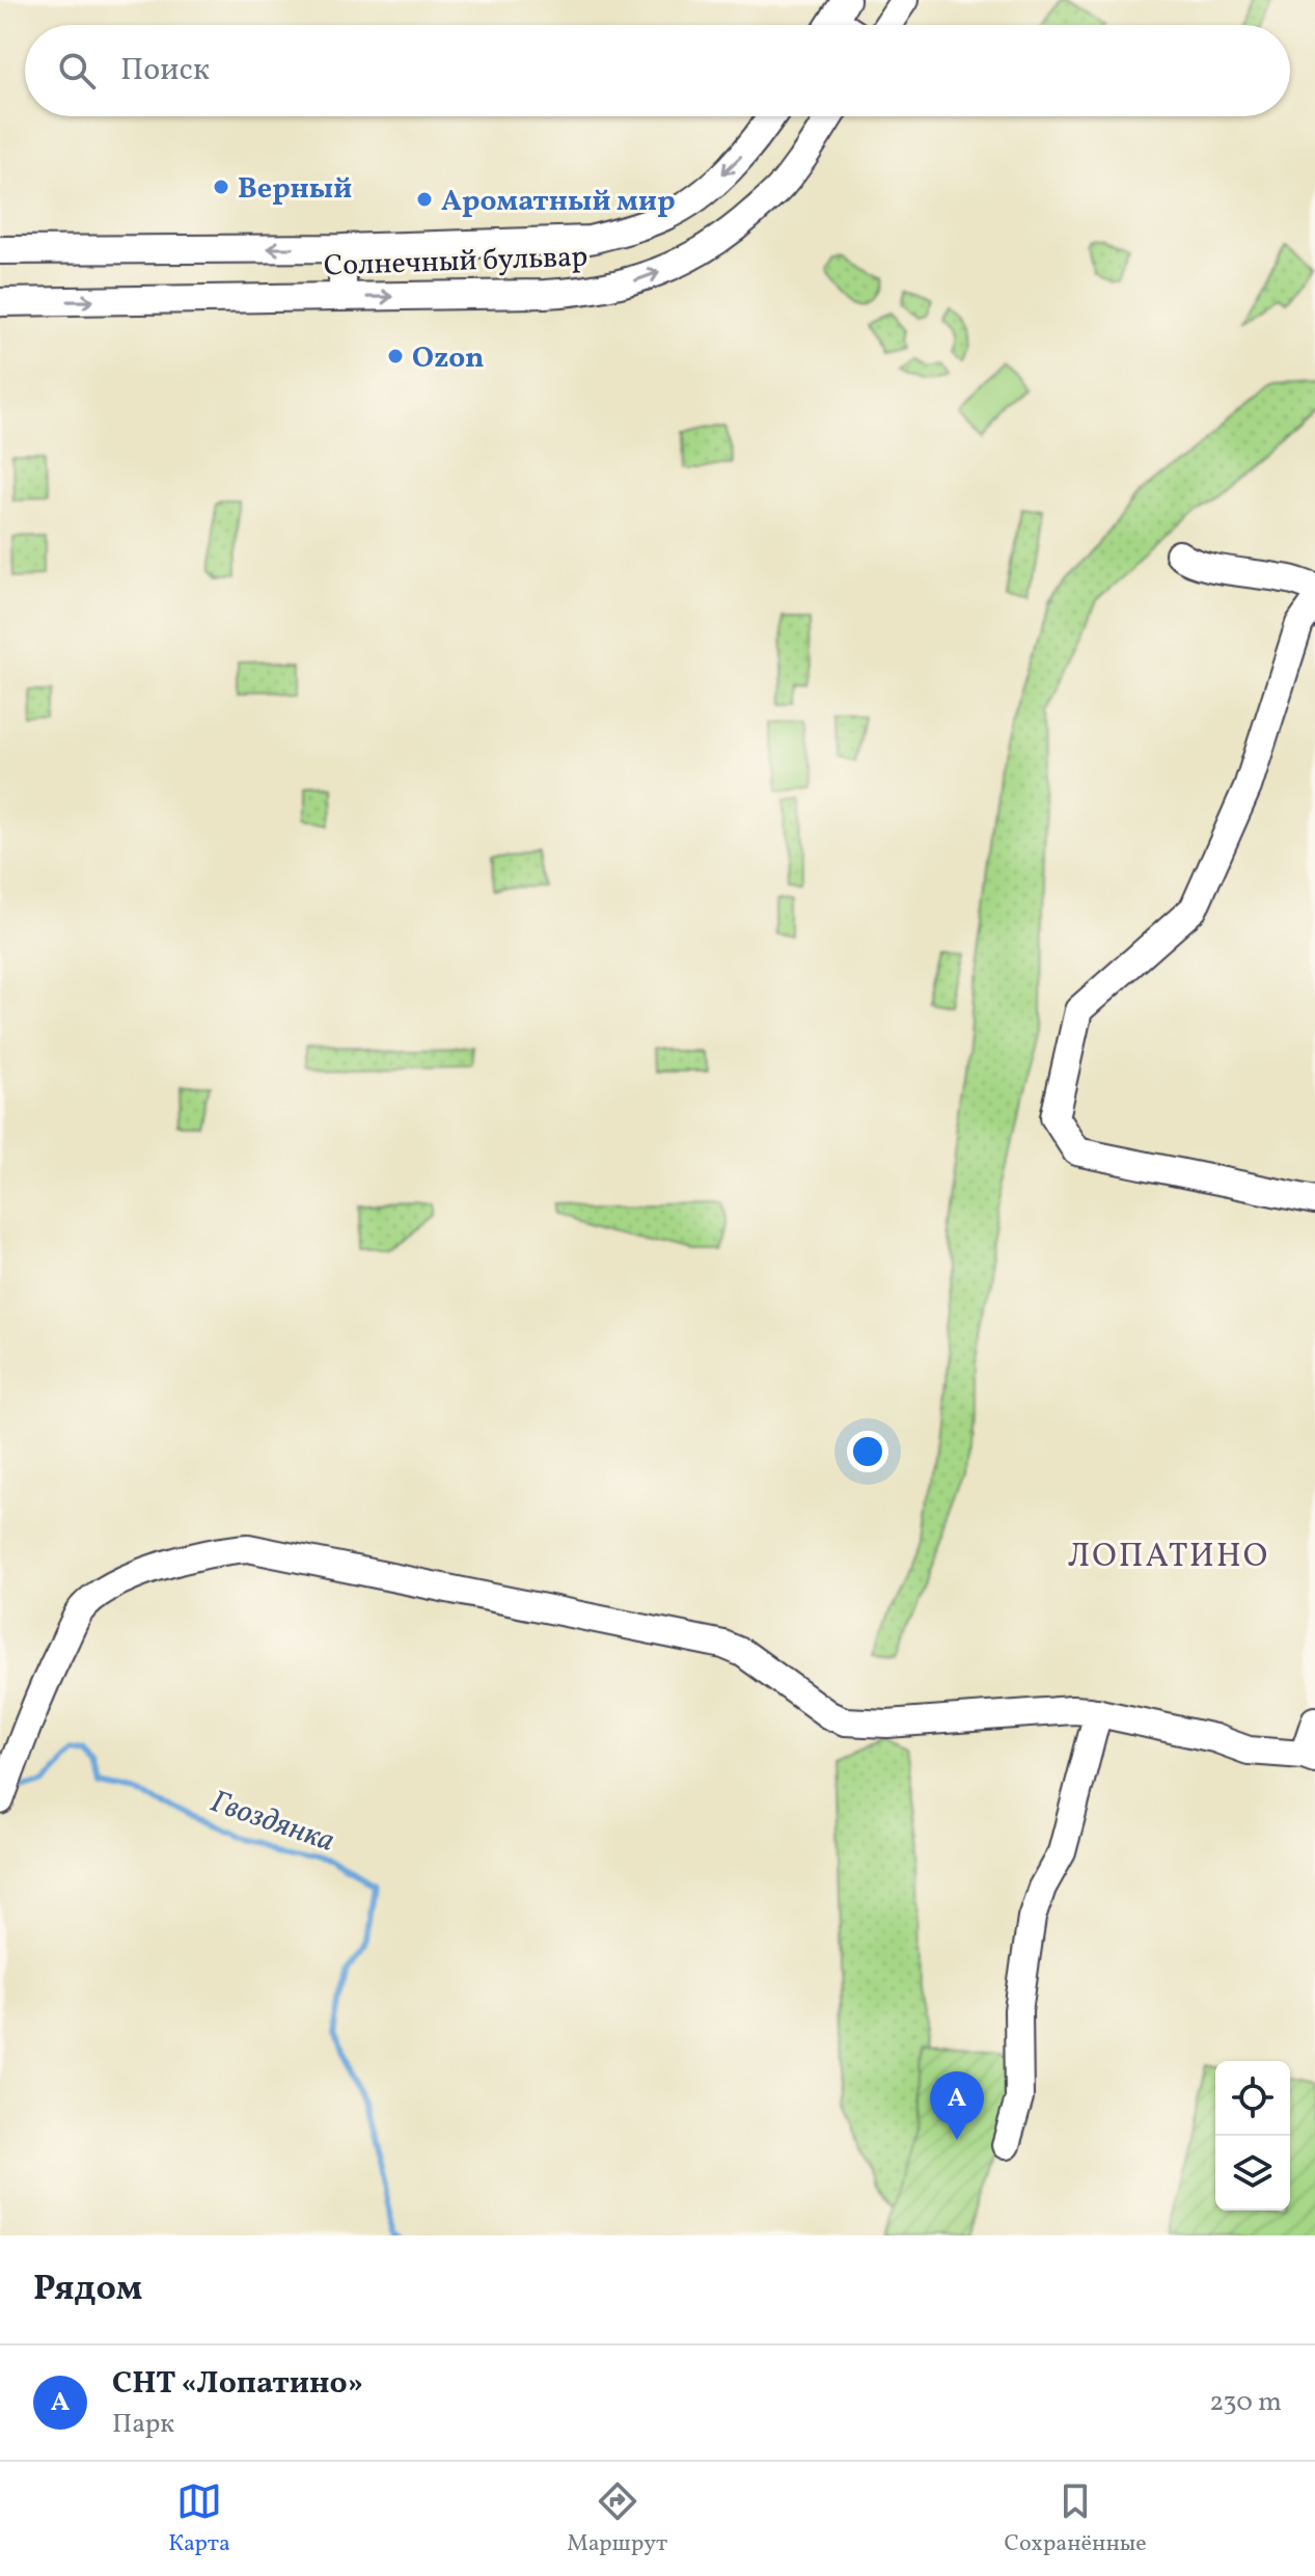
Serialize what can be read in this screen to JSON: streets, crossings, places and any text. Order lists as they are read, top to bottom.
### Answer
{
  "streets": {
    "street": ["Солнечный бульвар"]
  },
  "districts": ["ЛОПАТИНО"],
  "water": ["Гвоздянка"],
  "places": ["Верный", "Ароматный мир", "Ozon"],
  "page": {
    "search": "Поиск",
    "pins": "A",
    "heading": "Рядом",
    "list": [
      {
        "mark": "A",
        "name": "СНТ «Лопатино»",
        "note": "Парк",
        "value": "230 m"
      }
    ],
    "nav": ["Карта", "Маршрут", "Сохранённые"]
  }
}
